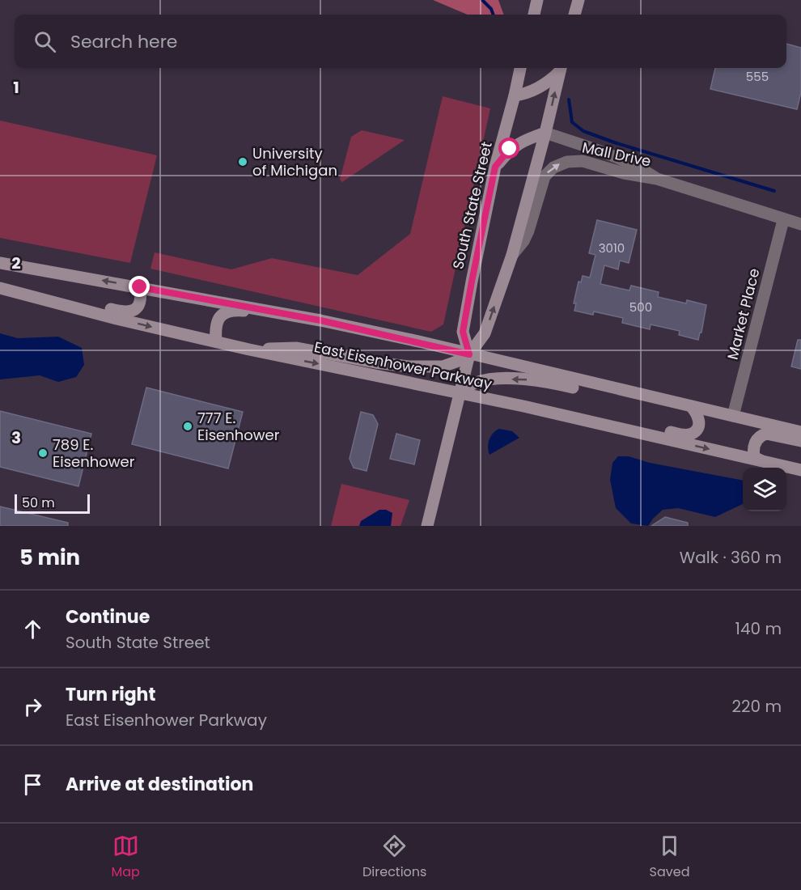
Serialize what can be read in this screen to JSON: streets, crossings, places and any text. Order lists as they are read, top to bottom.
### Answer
{
  "streets": {
    "main road": ["South State Street", "East Eisenhower Parkway"],
    "street": ["Mall Drive", "Market Place"]
  },
  "crossings": [
    ["Mall Drive", "South State Street"],
    ["Mall Drive", "Market Place"],
    ["South State Street", "East Eisenhower Parkway"],
    ["Market Place", "East Eisenhower Parkway"]
  ],
  "places": ["University of Michigan", "777 E. Eisenhower", "789 E. Eisenhower"],
  "house_numbers": ["555", "3010", "500"],
  "scale_bar": "50 m",
  "page": {
    "search": "Search here",
    "scale": "50 m",
    "heading": ["5 min", "Walk · 360 m"],
    "list": [
      ["Continue", "South State Street", "140 m"],
      ["Turn right", "East Eisenhower Parkway", "220 m"],
      "Arrive at destination"
    ],
    "nav": ["Map", "Directions", "Saved"]
  },
  "grid": {
    "rows": ["1", "2", "3"]
  }
}
